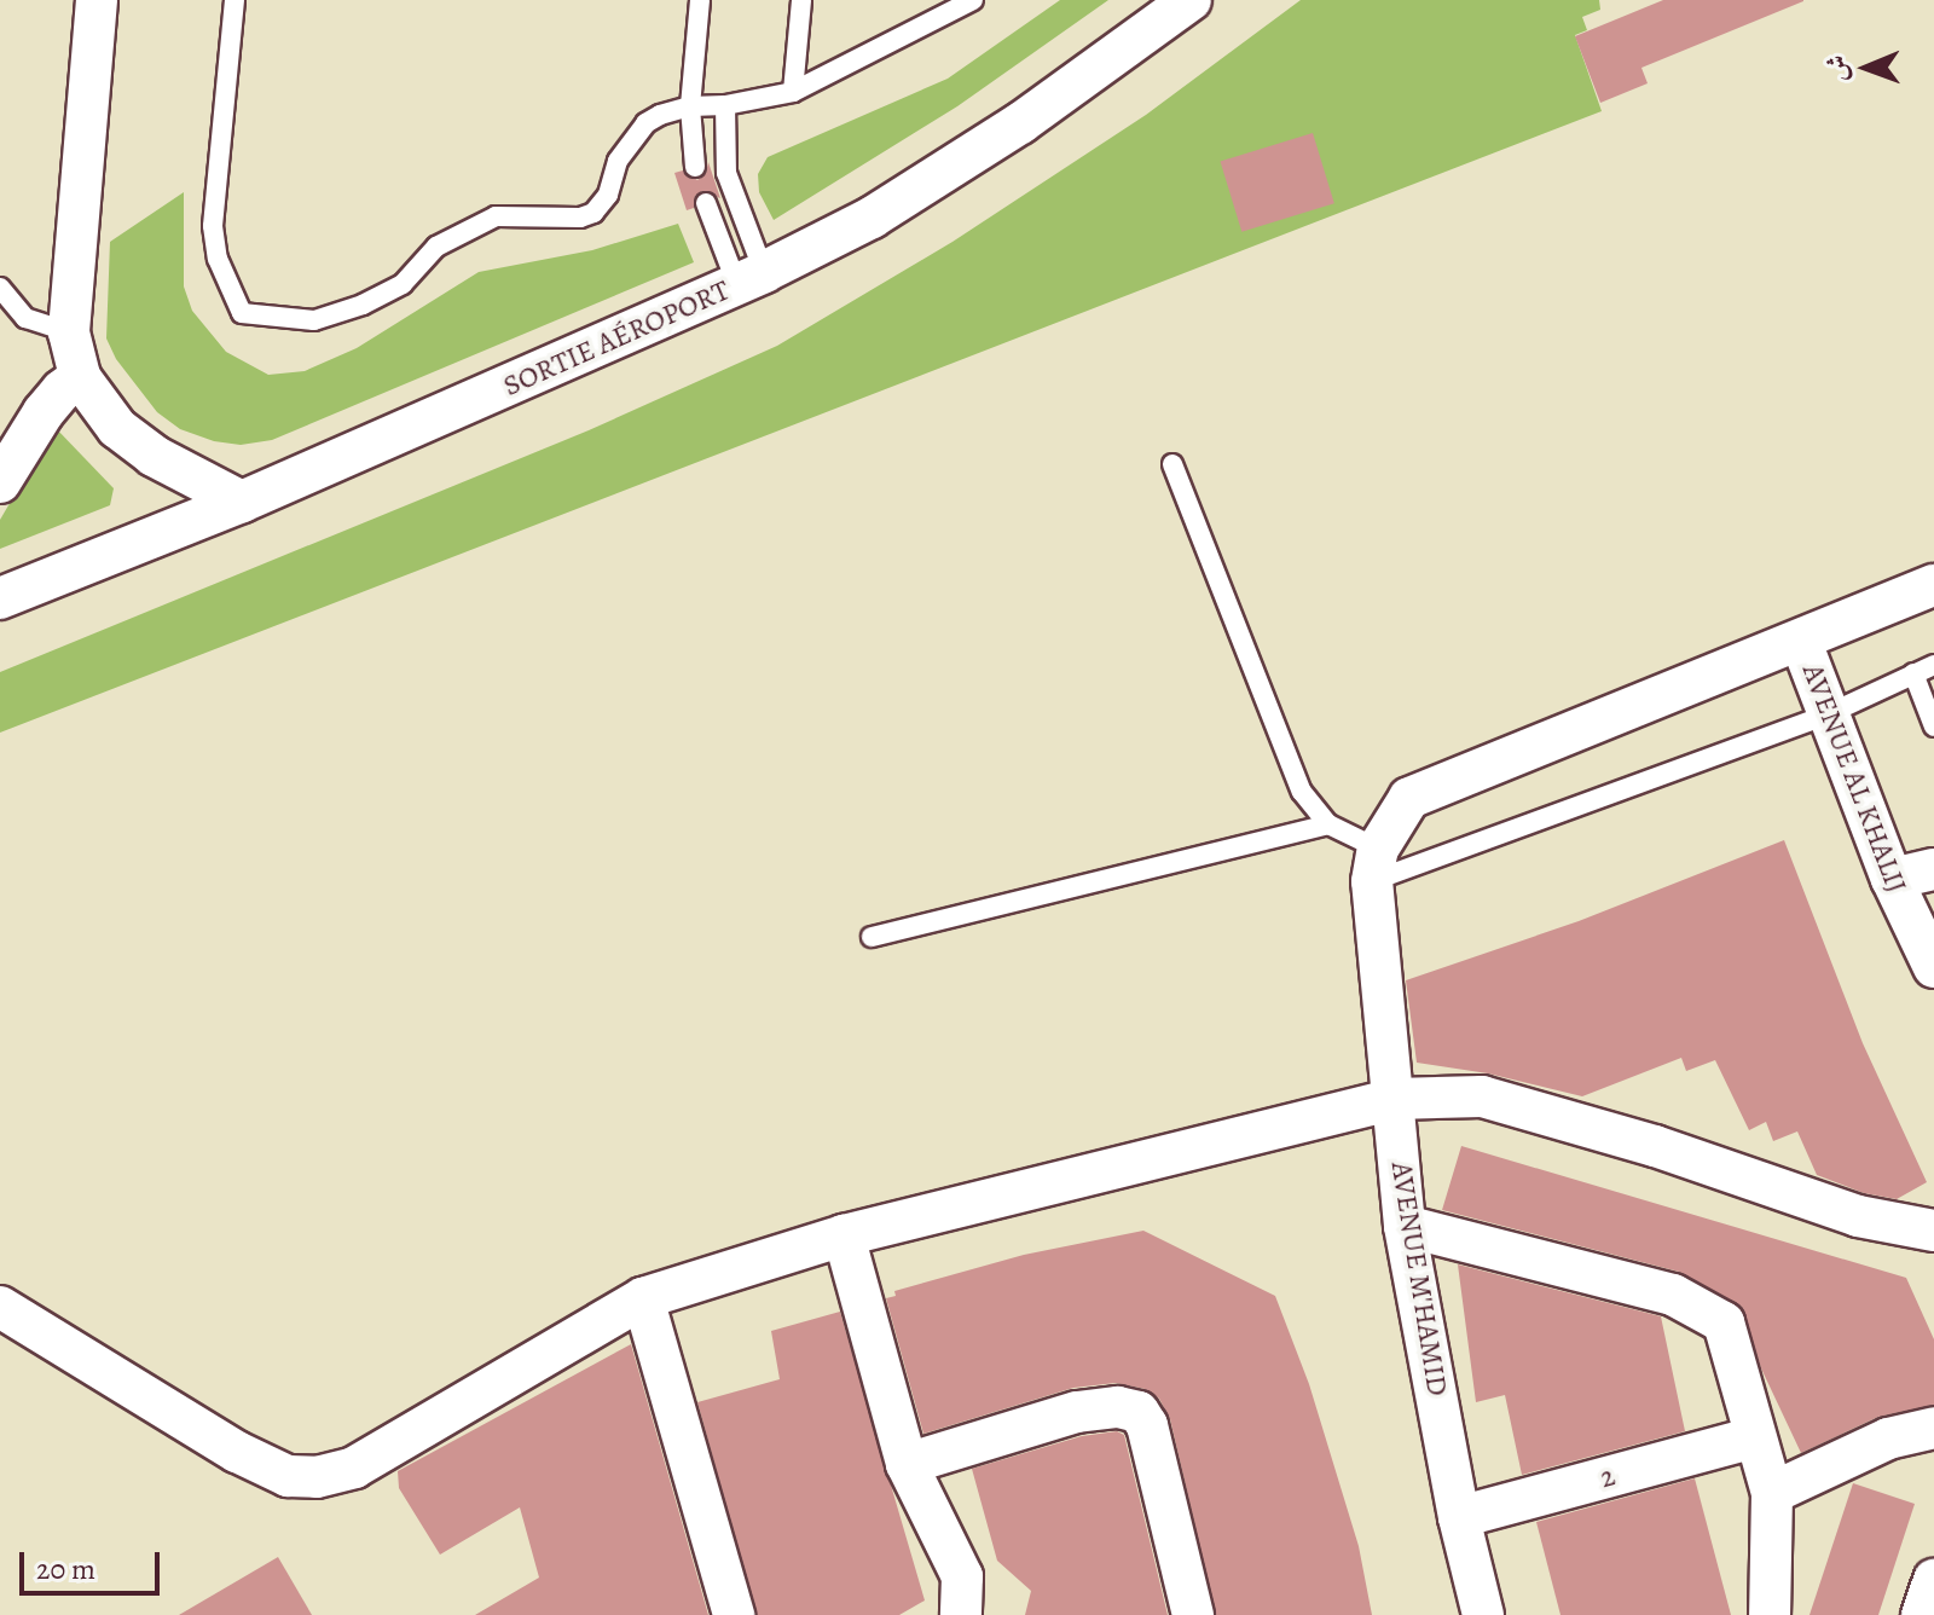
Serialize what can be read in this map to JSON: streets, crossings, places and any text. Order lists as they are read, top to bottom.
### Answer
{
  "streets": {
    "street": [
      "SORTIE AÉROPORT",
      "AVENUE AL KHALIJ",
      "AVENUE M'HAMID",
      "2"
    ]
  },
  "crossings": [
    ["AVENUE M'HAMID", "2"]
  ],
  "scale_bar": "20 m",
  "north": "left"
}
